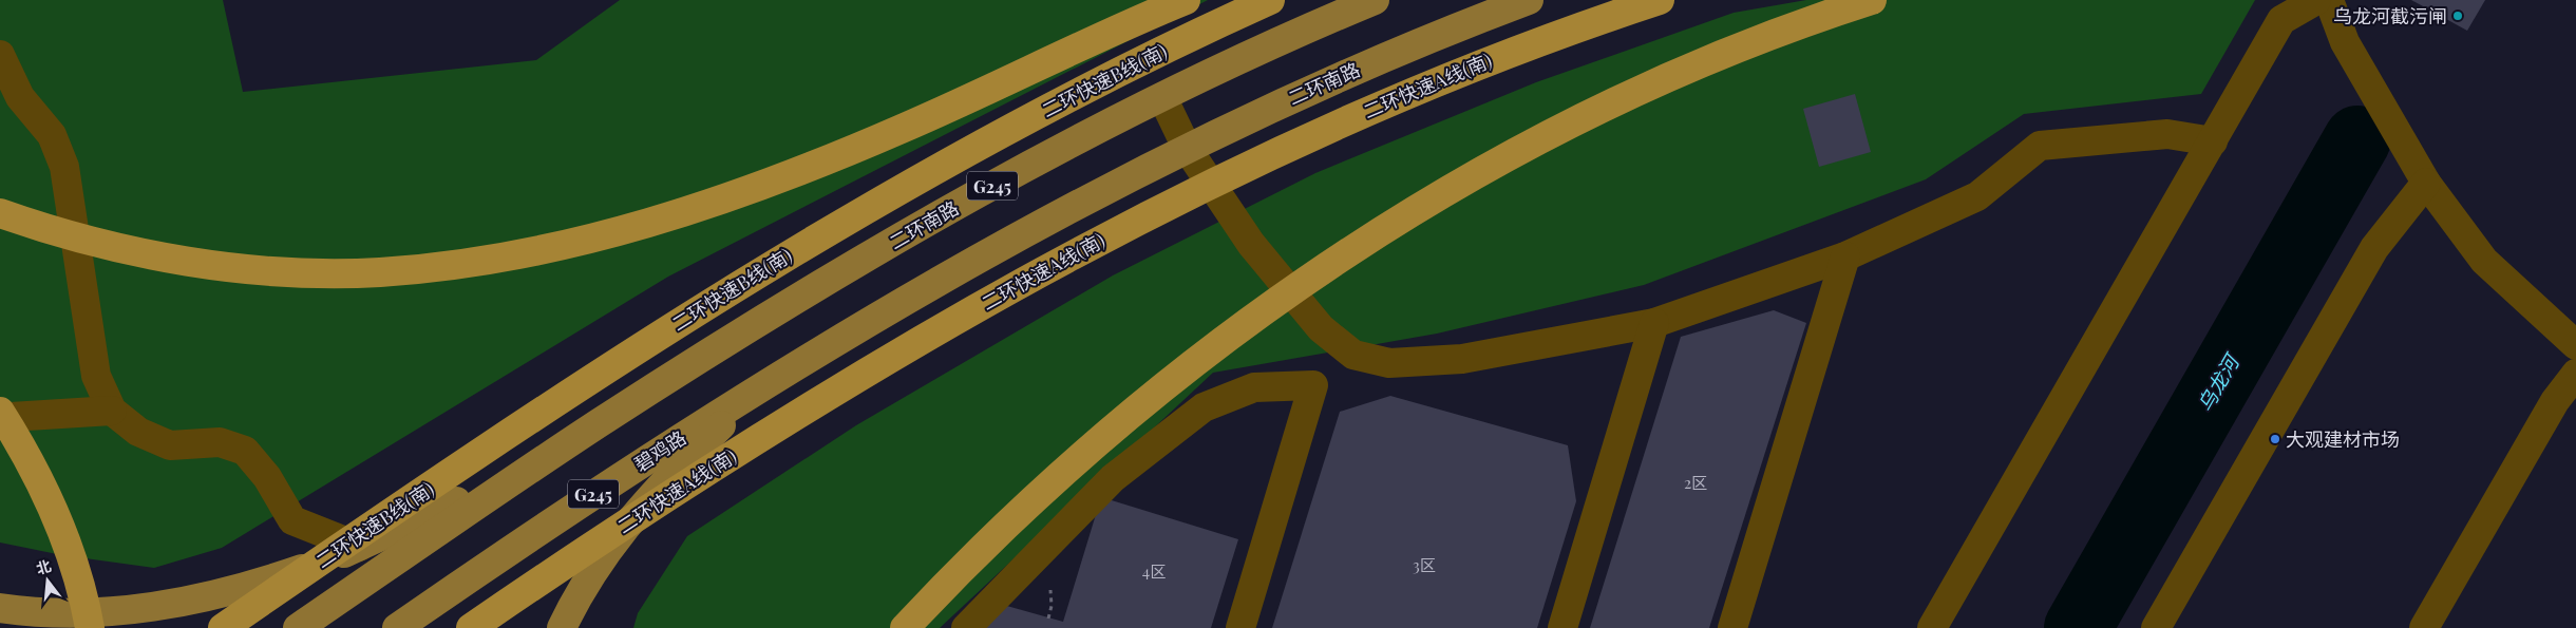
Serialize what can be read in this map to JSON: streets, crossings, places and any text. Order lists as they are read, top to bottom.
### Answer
{
  "streets": {
    "highway": ["二环快速B线(南)", "二环快速A线(南)"],
    "main road": ["二环南路", "G245", "碧鸡路"]
  },
  "crossings": [
    ["二环南路", "G245"],
    ["二环南路", "碧鸡路"]
  ],
  "water": ["乌龙河"],
  "places": ["乌龙河截污闸", "大观建材市场"],
  "house_numbers": ["2区", "3区", "4区"],
  "north": "top"
}
